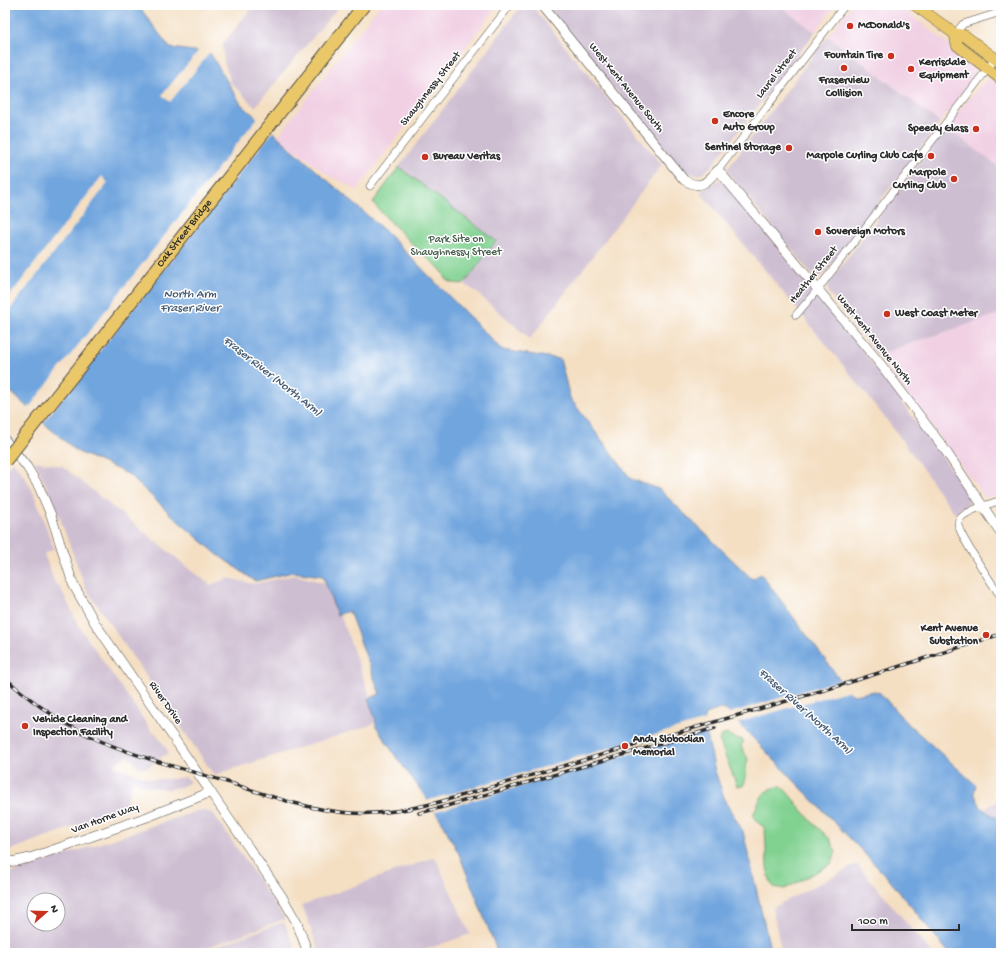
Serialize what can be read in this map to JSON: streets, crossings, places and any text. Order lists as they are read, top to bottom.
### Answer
{
  "streets": {
    "highway": ["Oak Street Bridge"],
    "street": [
      "Laurel Street",
      "West Kent Avenue South",
      "Shaughnessy Street",
      "Heather Street",
      "West Kent Avenue North",
      "River Drive",
      "Van Horne Way"
    ]
  },
  "crossings": [
    ["Laurel Street", "West Kent Avenue South"],
    ["Laurel Street", "West Kent Avenue North"],
    ["Heather Street", "West Kent Avenue North"],
    ["River Drive", "Van Horne Way"]
  ],
  "water": ["North Arm Fraser River", "Fraser River (North Arm)"],
  "parks": ["Park Site on Shaughnessy Street"],
  "places": [
    "McDonald's",
    "Fountain Tire",
    "Fraserview Collision",
    "Kerrisdale Equipment",
    "Encore Auto Group",
    "Speedy Glass",
    "Sentinel Storage",
    "Marpole Curling Club Cafe",
    "Bureau Veritas",
    "Marpole Curling Club",
    "Sovereign Motors",
    "West Coast Meter",
    "Kent Avenue Substation",
    "Vehicle Cleaning and Inspection Facility",
    "Andy Slobodian Memorial"
  ],
  "scale_bar": "100 m",
  "north": "right"
}
